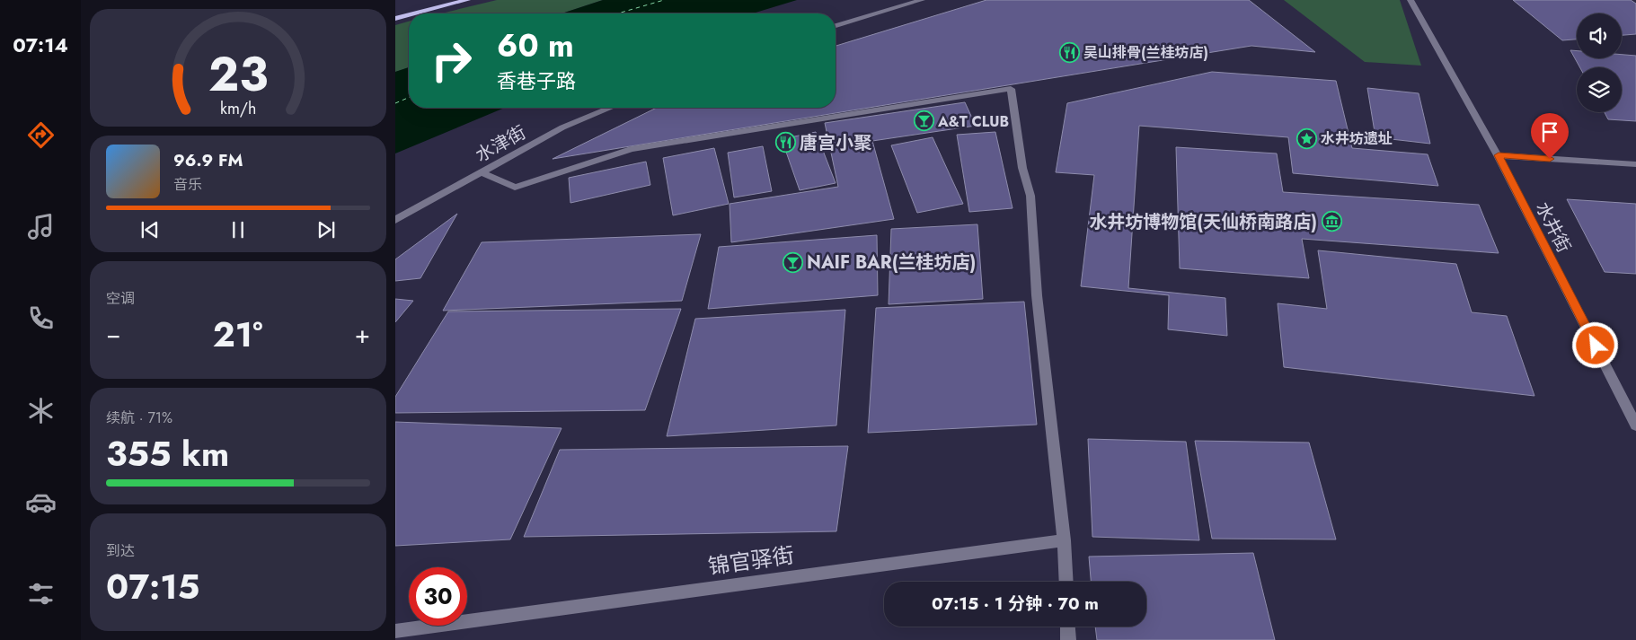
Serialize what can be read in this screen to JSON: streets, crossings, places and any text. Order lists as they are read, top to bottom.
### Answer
{
  "streets": {
    "street": ["水津街", "水井街", "锦官驿街"]
  },
  "places": {
    "restaurant": ["吴山排骨(兰桂坊店)", "唐宫小聚"],
    "bar": ["A&T CLUB", "NAIF BAR(兰桂坊店)"],
    "place": ["水井坊遗址"],
    "museum": ["水井坊博物馆(天仙桥南路店)"]
  },
  "page": {
    "tabs": "07:14",
    "turn": ["60 m", "香巷子路"],
    "song": ["96.9 FM", "音乐"],
    "tile": [
      "空调",
      ["续航 · 71%", "355 km"],
      ["到达", "07:15"]
    ],
    "heat": ["−", "21°", "+"],
    "limit": "30",
    "trip": "07:15 · 1 分钟 · 70 m",
    "gauge": ["23", "km/h"]
  }
}
